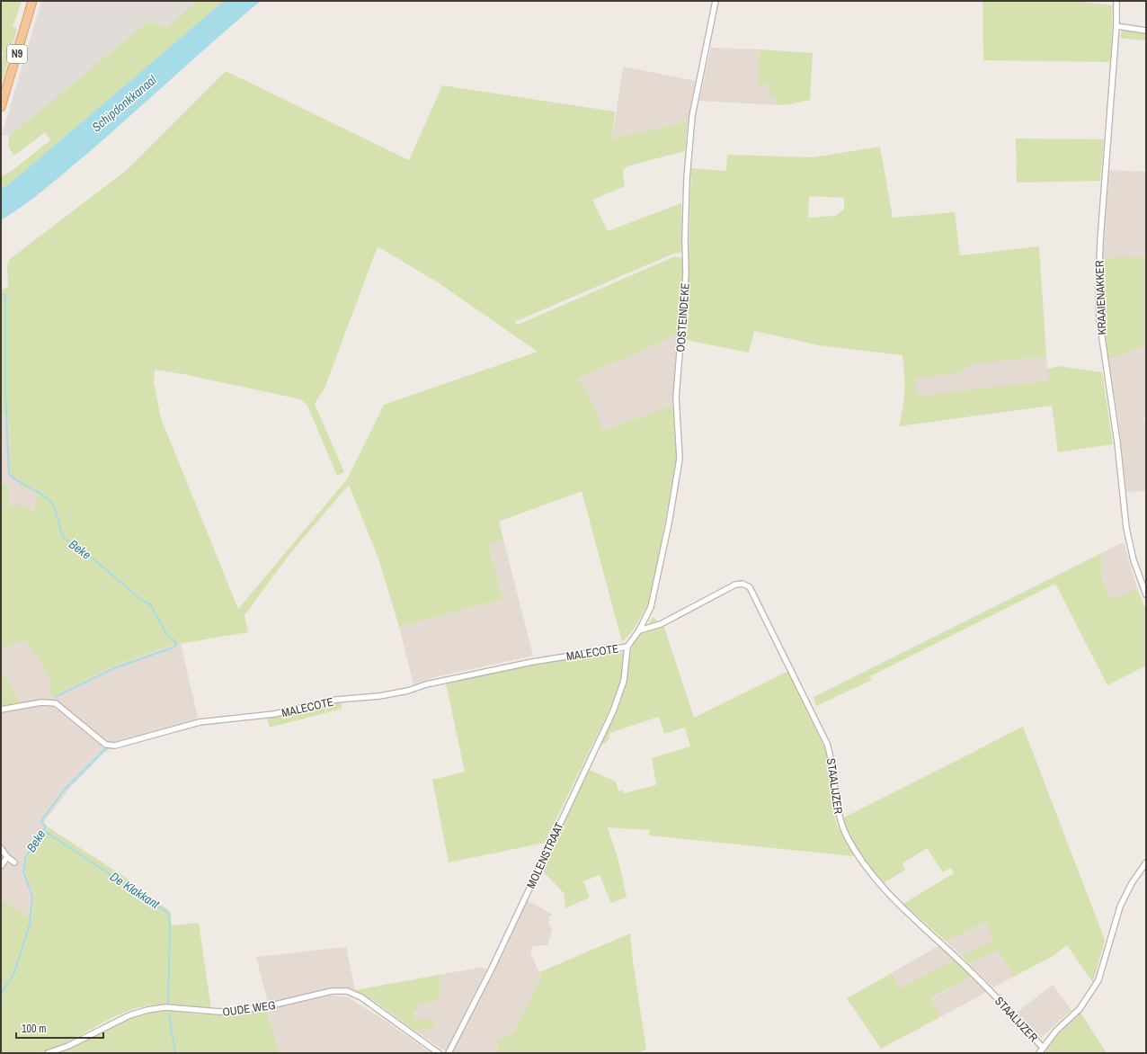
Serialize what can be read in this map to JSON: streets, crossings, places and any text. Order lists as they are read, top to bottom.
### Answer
{
  "streets": {
    "main road": ["N9"],
    "street": [
      "KRAAIENAKKER",
      "OOSTEINDEKE",
      "MALECOTE",
      "STAALIJZER",
      "MOLENSTRAAT",
      "OUDE WEG"
    ]
  },
  "crossings": [
    ["OOSTEINDEKE", "MALECOTE"],
    ["OOSTEINDEKE", "STAALIJZER"],
    ["OOSTEINDEKE", "MOLENSTRAAT"],
    ["MALECOTE", "MOLENSTRAAT"]
  ],
  "water": ["Schipdonkkanaal", "Beke", "De Klakkant"],
  "scale_bar": "100 m"
}
